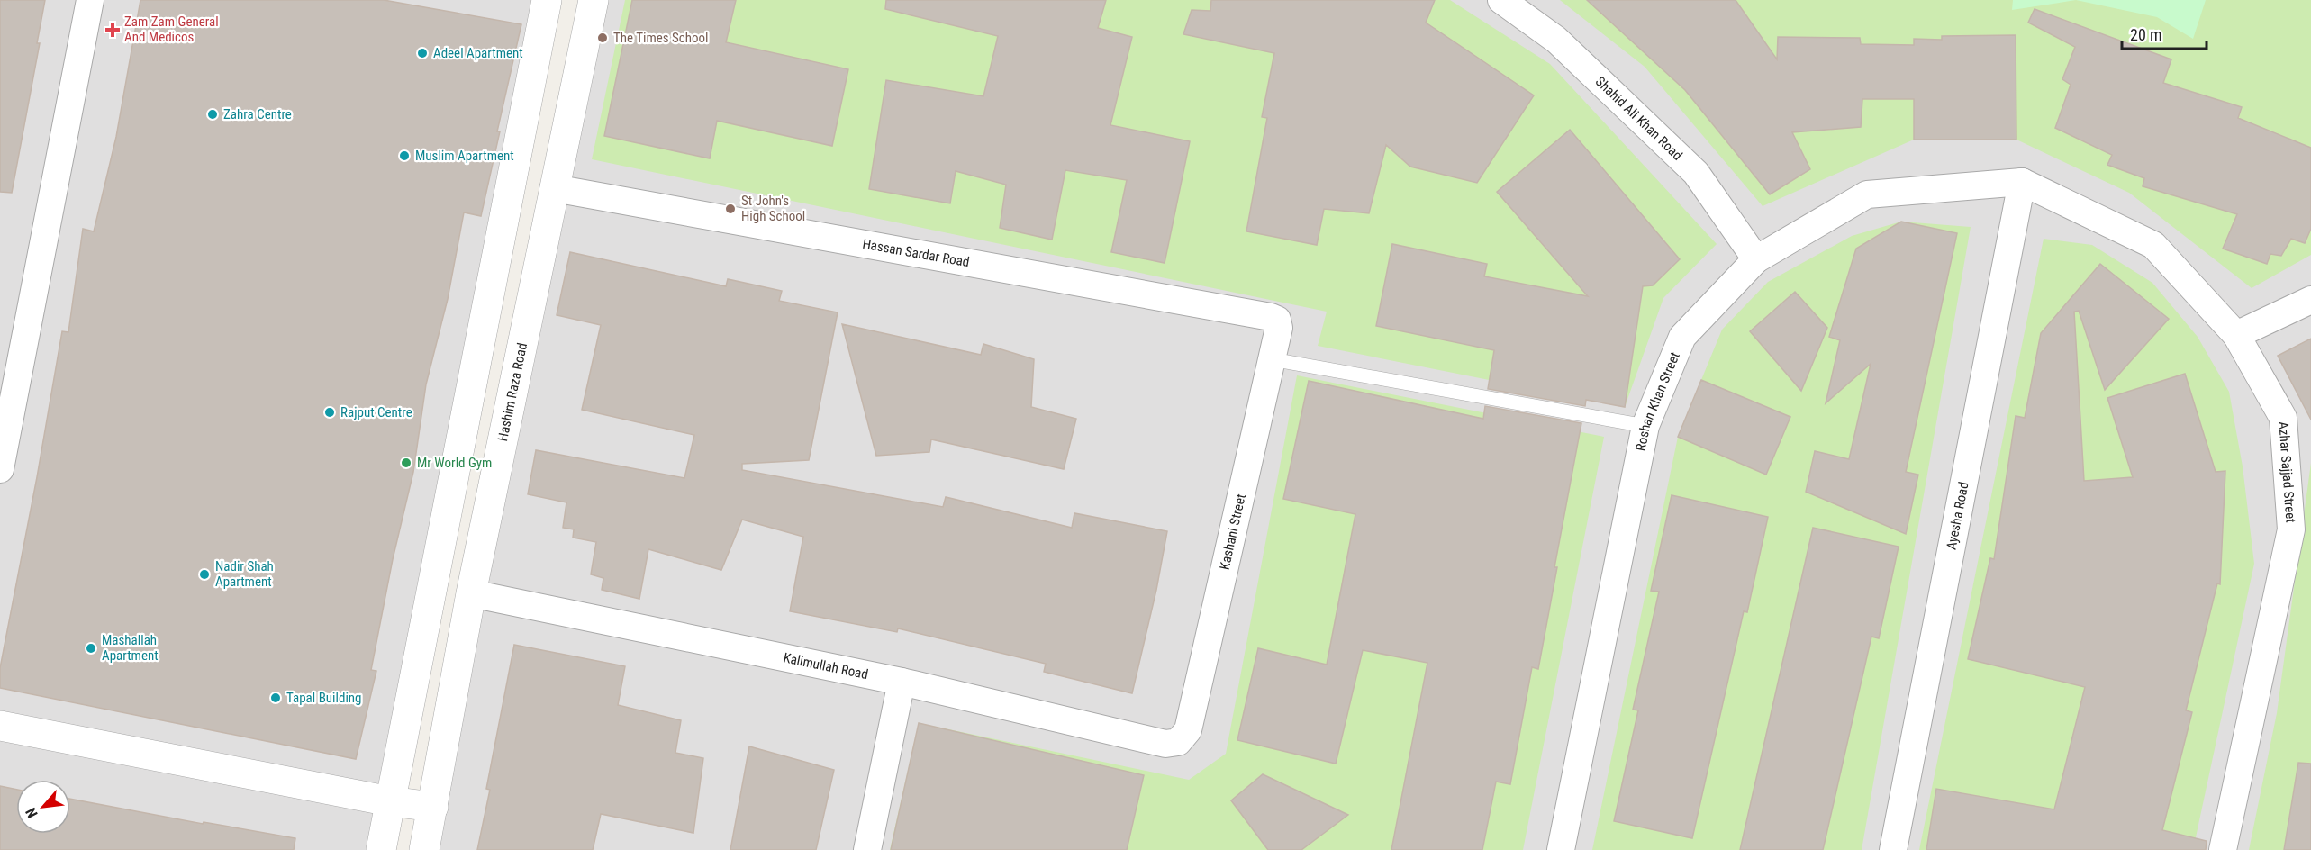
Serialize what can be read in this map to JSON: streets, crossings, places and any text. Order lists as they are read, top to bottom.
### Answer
{
  "streets": {
    "street": [
      "Shahid Ali Khan Road",
      "Hassan Sardar Road",
      "Hashim Raza Road",
      "Roshan Khan Street",
      "Azhar Sajjad Street",
      "Ayesha Road",
      "Kashani Street",
      "Kalimullah Road"
    ]
  },
  "crossings": [
    ["Shahid Ali Khan Road", "Roshan Khan Street"],
    ["Hassan Sardar Road", "Hashim Raza Road"],
    ["Hassan Sardar Road", "Kashani Street"],
    ["Hashim Raza Road", "Kalimullah Road"],
    ["Roshan Khan Street", "Azhar Sajjad Street"],
    ["Roshan Khan Street", "Ayesha Road"],
    ["Azhar Sajjad Street", "Ayesha Road"],
    ["Kashani Street", "Kalimullah Road"]
  ],
  "places": {
    "health": ["Zam Zam General And Medicos"],
    "other": [
      "The Times School",
      "Adeel Apartment",
      "Zahra Centre",
      "Muslim Apartment",
      "St John's High School",
      "Rajput Centre",
      "Mr World Gym",
      "Nadir Shah Apartment",
      "Mashallah Apartment",
      "Tapal Building"
    ]
  },
  "scale_bar": "20 m",
  "north": "bottom left"
}
